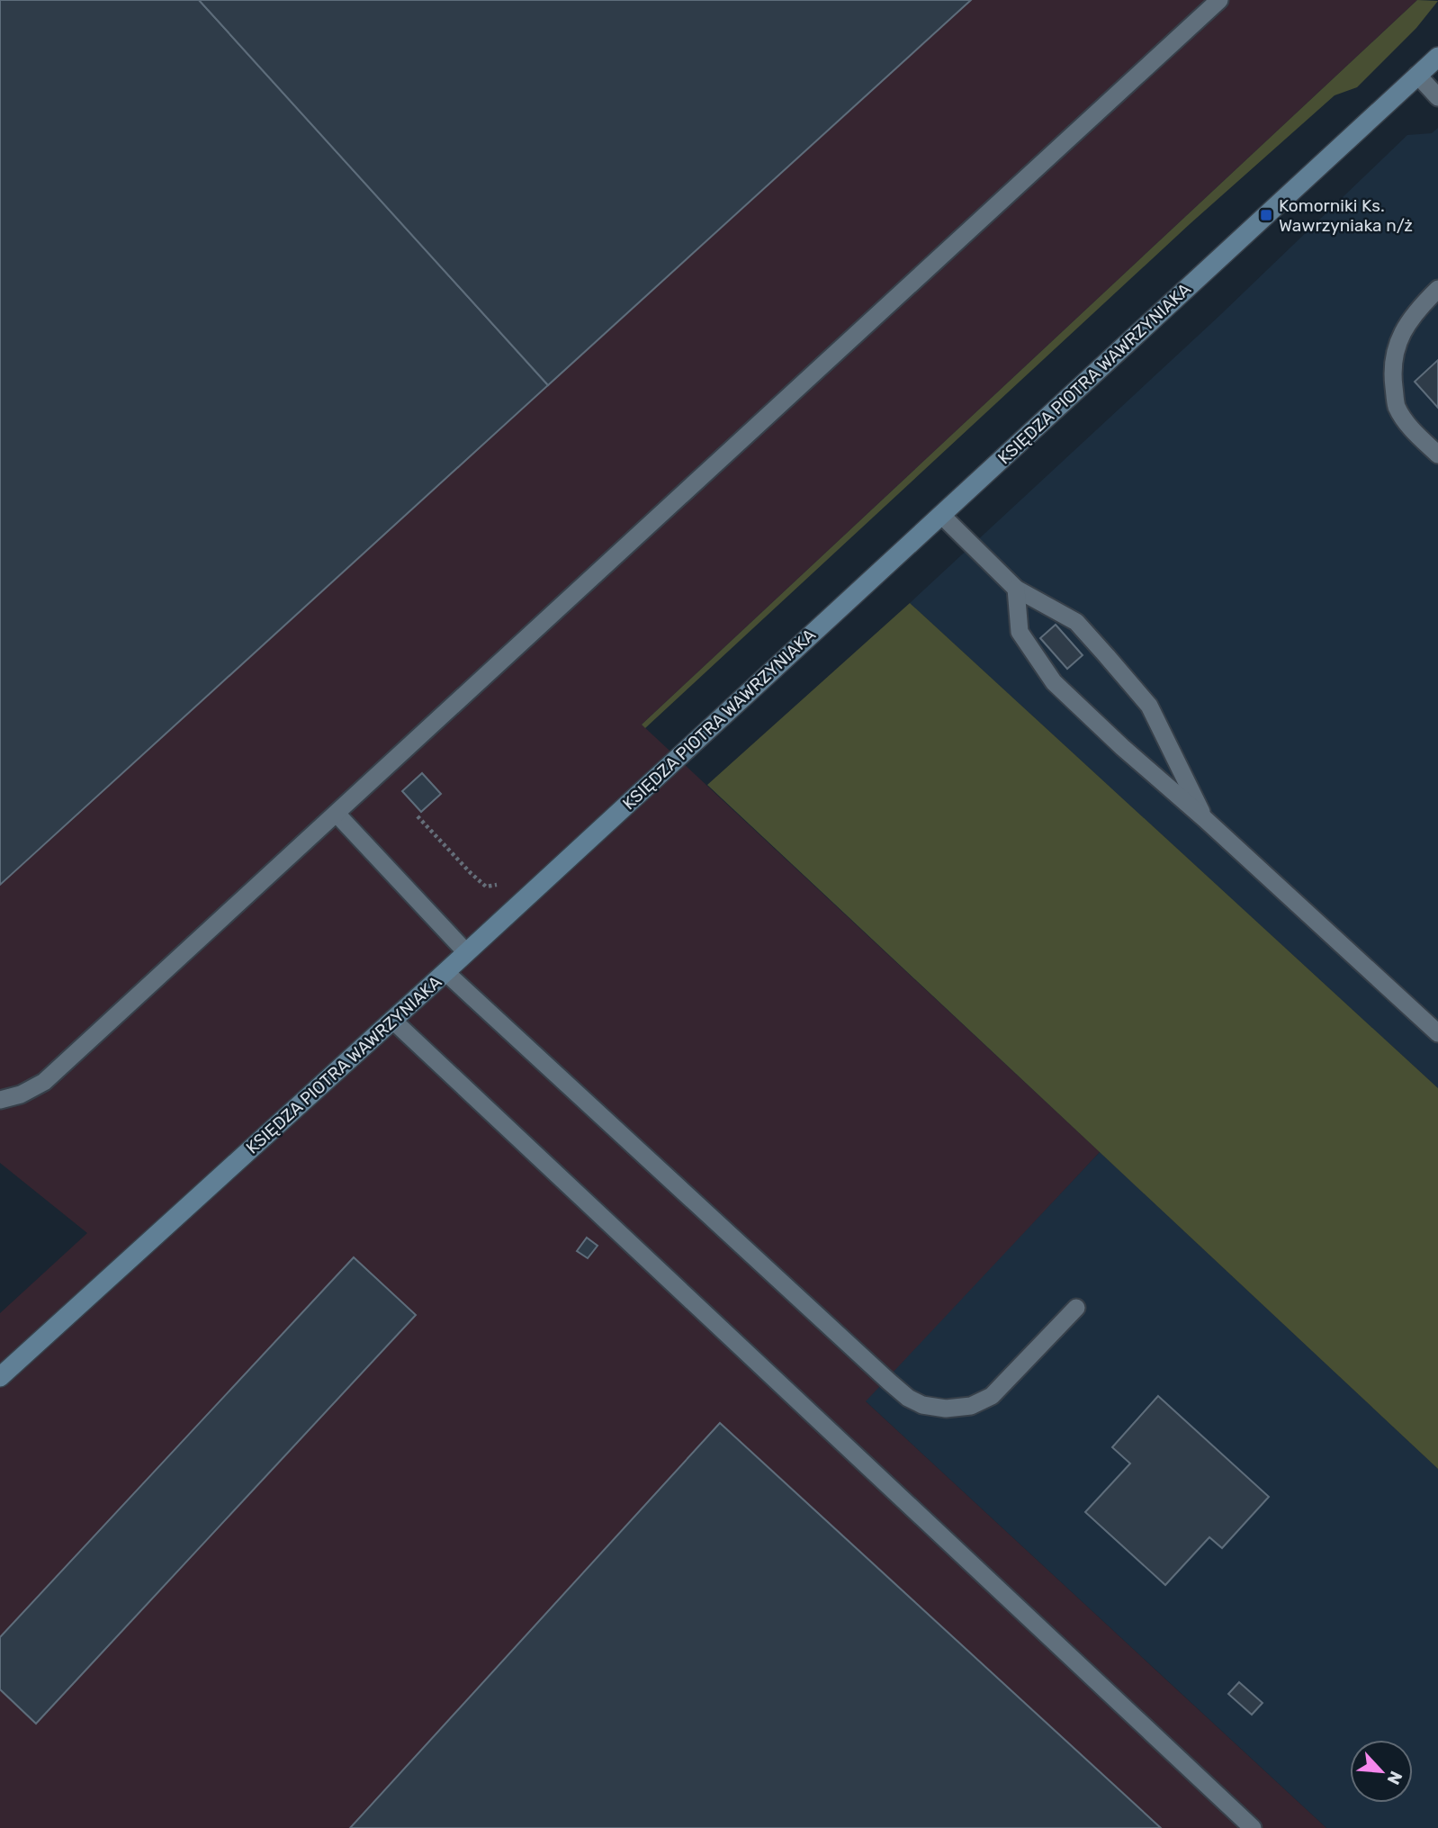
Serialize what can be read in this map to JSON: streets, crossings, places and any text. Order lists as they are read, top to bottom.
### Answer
{
  "streets": {
    "street": ["KSIĘDZA PIOTRA WAWRZYNIAKA"]
  },
  "places": {
    "transit": ["Komorniki Ks. Wawrzyniaka n/ż"]
  },
  "north": "bottom right"
}
